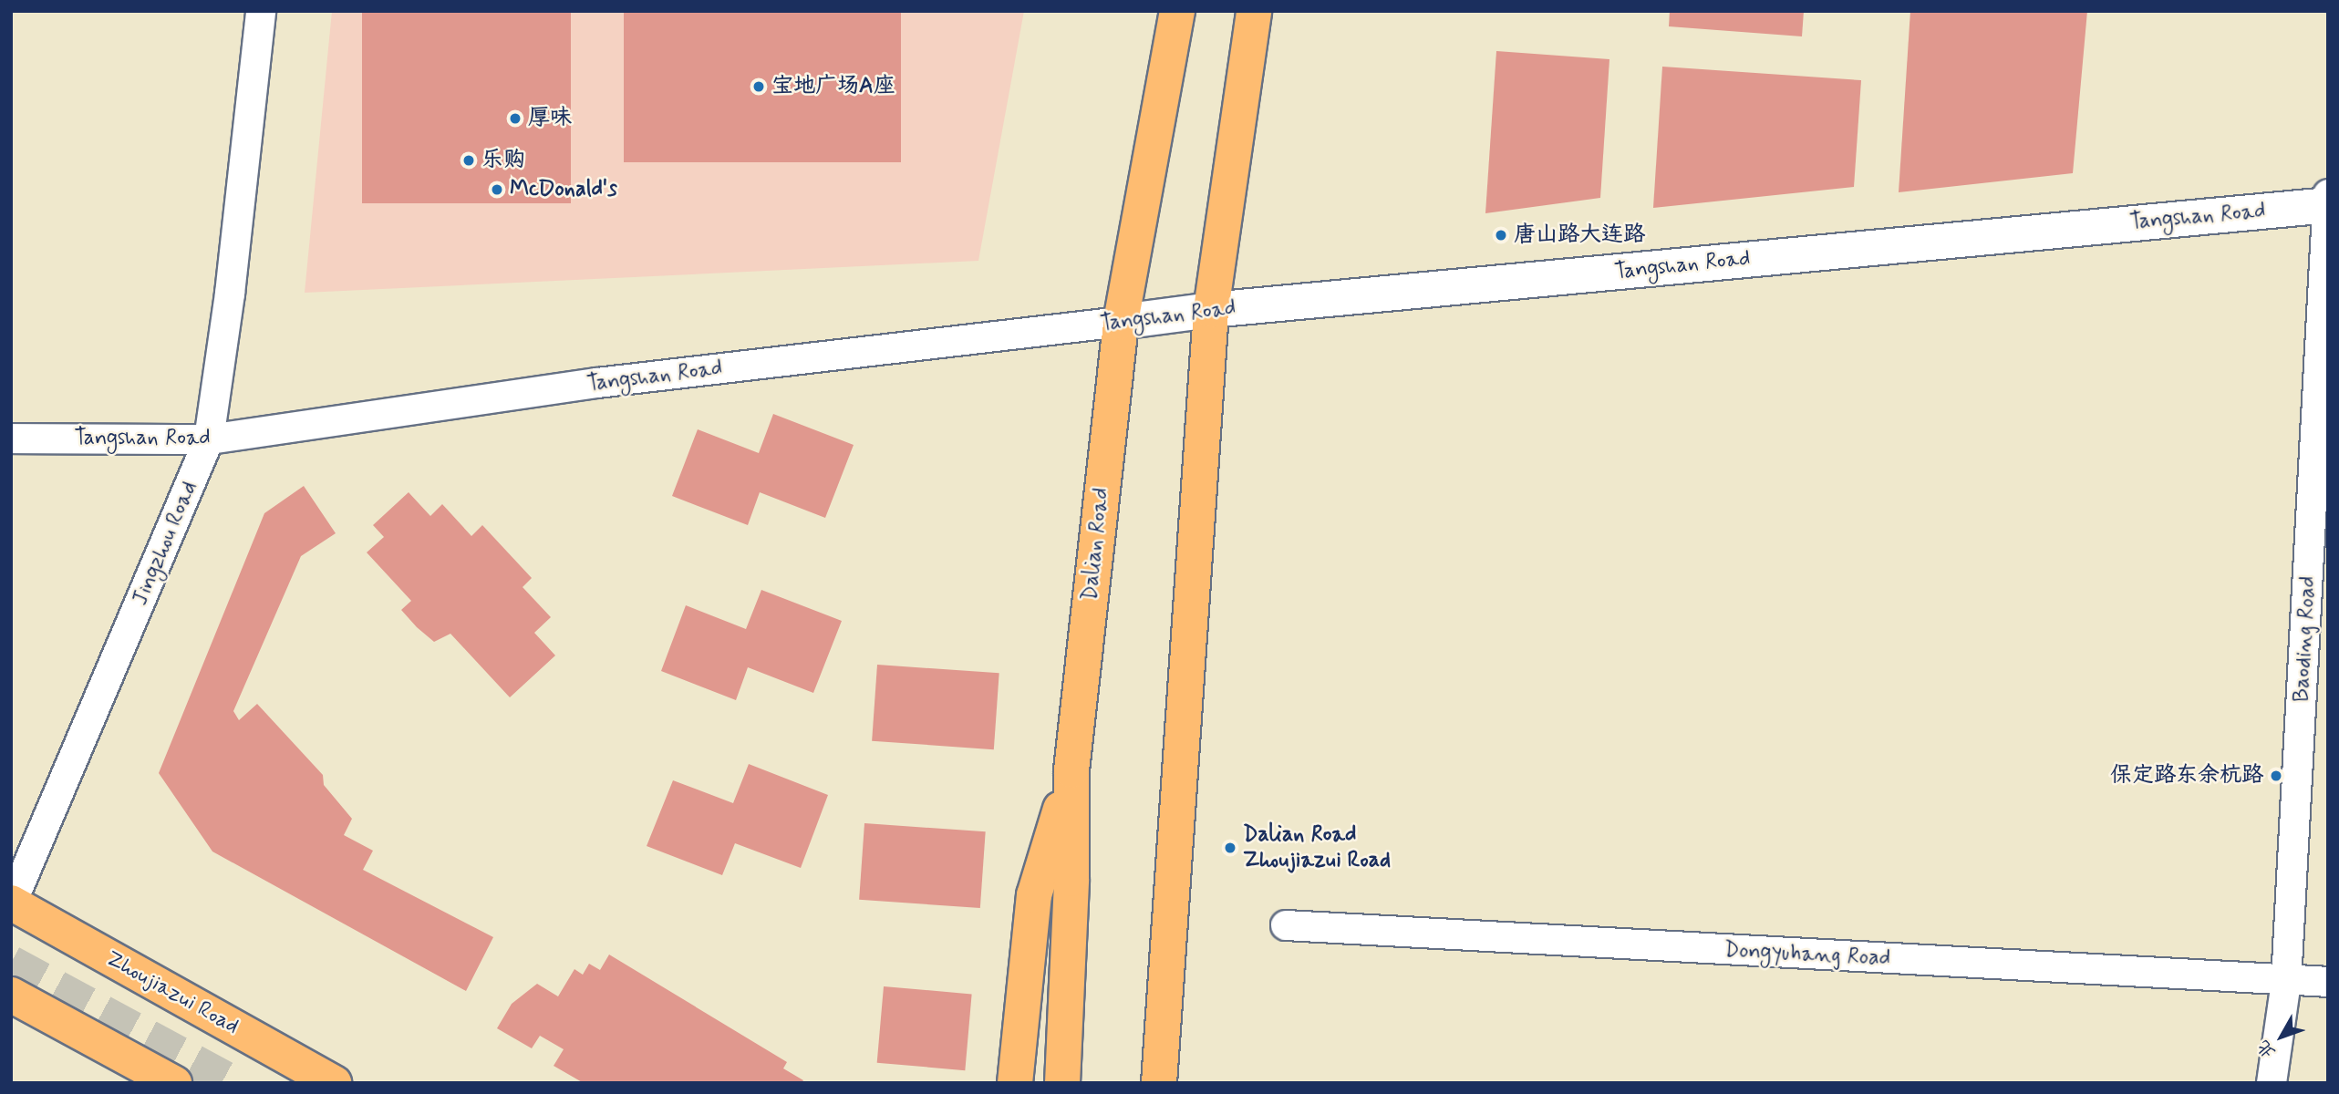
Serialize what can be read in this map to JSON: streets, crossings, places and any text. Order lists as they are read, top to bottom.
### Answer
{
  "streets": {
    "main road": ["Dalian Road", "Zhoujiazui Road"],
    "street": [
      "Tangshan Road",
      "Jingzhou Road",
      "Baoding Road",
      "Dongyuhang Road"
    ]
  },
  "crossings": [
    ["Tangshan Road", "Jingzhou Road"],
    ["Tangshan Road", "Dalian Road"],
    ["Tangshan Road", "Baoding Road"],
    ["Jingzhou Road", "Zhoujiazui Road"],
    ["Baoding Road", "Dongyuhang Road"]
  ],
  "places": [
    "宝地广场A座",
    "厚味",
    "乐购",
    "McDonald's",
    "唐山路大连路",
    "保定路东余杭路",
    "Dalian Road Zhoujiazui Road"
  ],
  "north": "bottom left"
}
